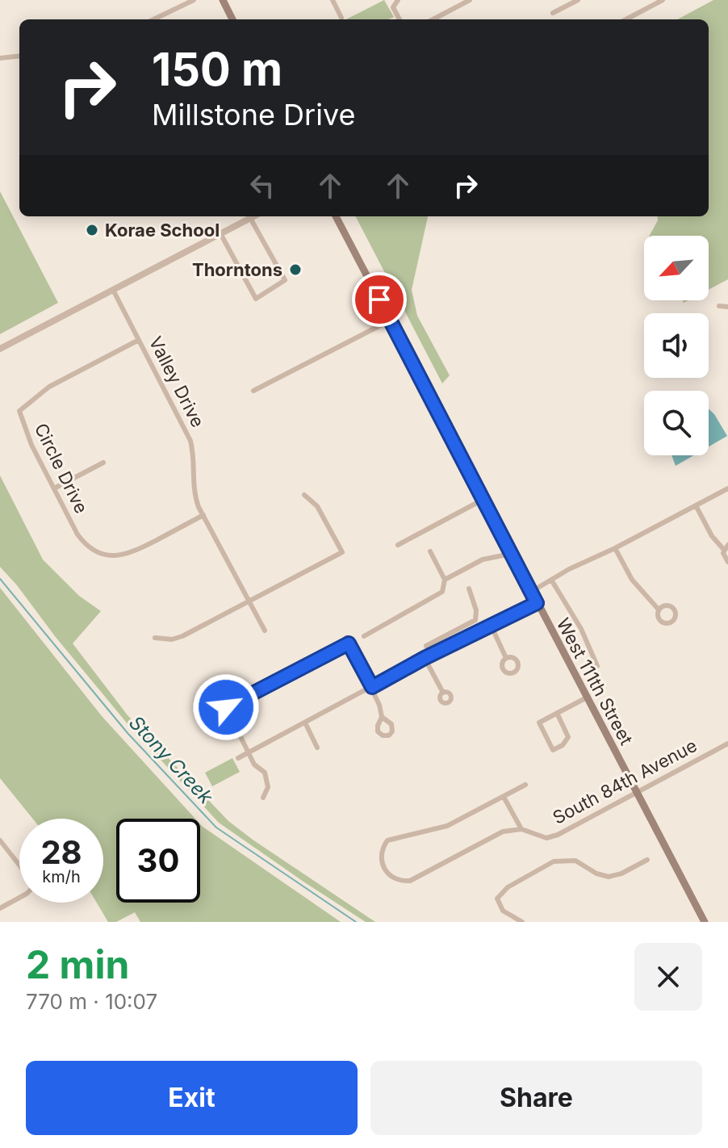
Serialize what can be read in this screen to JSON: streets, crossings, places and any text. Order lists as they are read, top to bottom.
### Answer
{
  "streets": {
    "main road": ["West 111th Street"],
    "street": ["Valley Drive", "Circle Drive", "South 84th Avenue"]
  },
  "crossings": [
    ["Valley Drive", "Circle Drive"],
    ["West 111th Street", "South 84th Avenue"]
  ],
  "water": ["Stony Creek"],
  "places": ["Korae School", "Thorntons"],
  "north": "bottom left",
  "page": {
    "turn": ["150 m", "Millstone Drive"],
    "speed": "28 km/h",
    "limit": "30",
    "heading": ["2 min", "770 m · 10:07"],
    "buttons": ["Exit", "Share"]
  }
}
